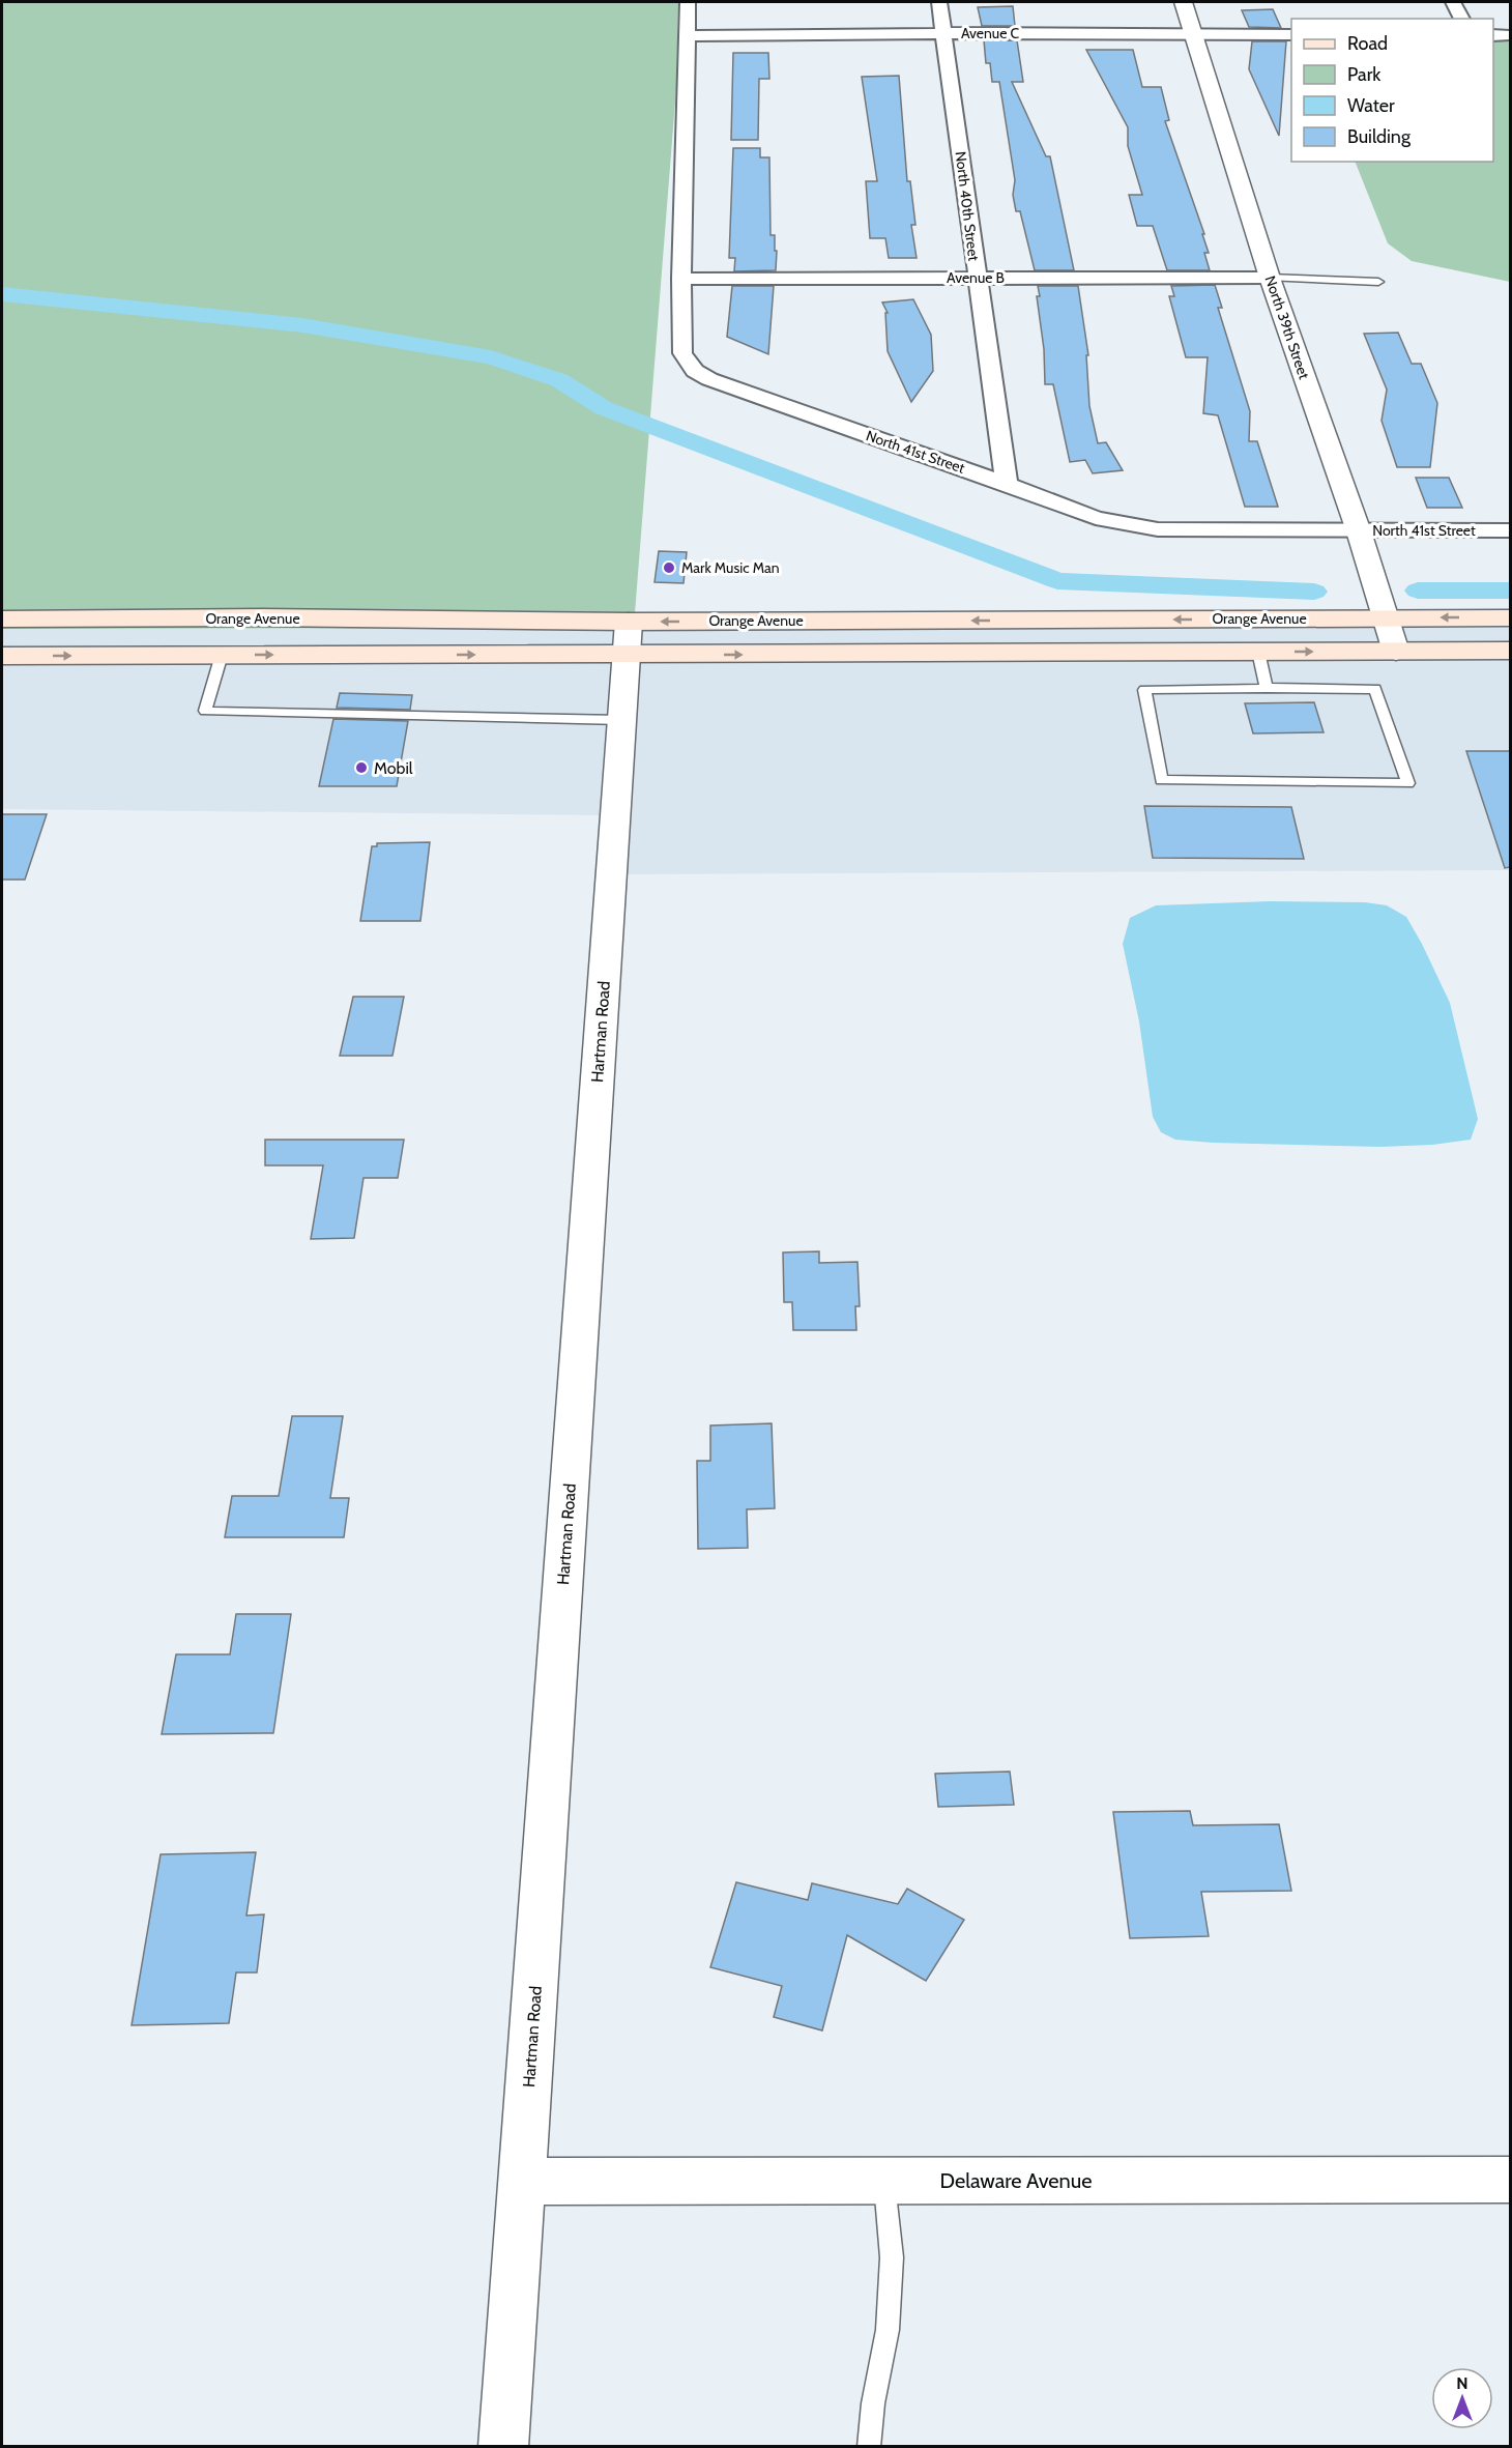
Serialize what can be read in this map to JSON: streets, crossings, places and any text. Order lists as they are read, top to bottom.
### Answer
{
  "streets": {
    "main road": ["Orange Avenue"],
    "street": [
      "Avenue C",
      "North 40th Street",
      "Avenue B",
      "North 39th Street",
      "North 41st Street",
      "Hartman Road",
      "Delaware Avenue"
    ]
  },
  "crossings": [
    ["Avenue C", "North 40th Street"],
    ["Avenue C", "North 39th Street"],
    ["Avenue C", "North 41st Street"],
    ["North 40th Street", "Avenue B"],
    ["North 40th Street", "North 41st Street"],
    ["Avenue B", "North 39th Street"],
    ["Avenue B", "North 41st Street"],
    ["North 39th Street", "North 41st Street"],
    ["North 39th Street", "Orange Avenue"],
    ["Orange Avenue", "Hartman Road"],
    ["Hartman Road", "Delaware Avenue"]
  ],
  "places": ["Mark Music Man", "Mobil"],
  "legend": [
    "Road",
    "Park",
    "Water",
    "Building"
  ],
  "north": "top"
}
